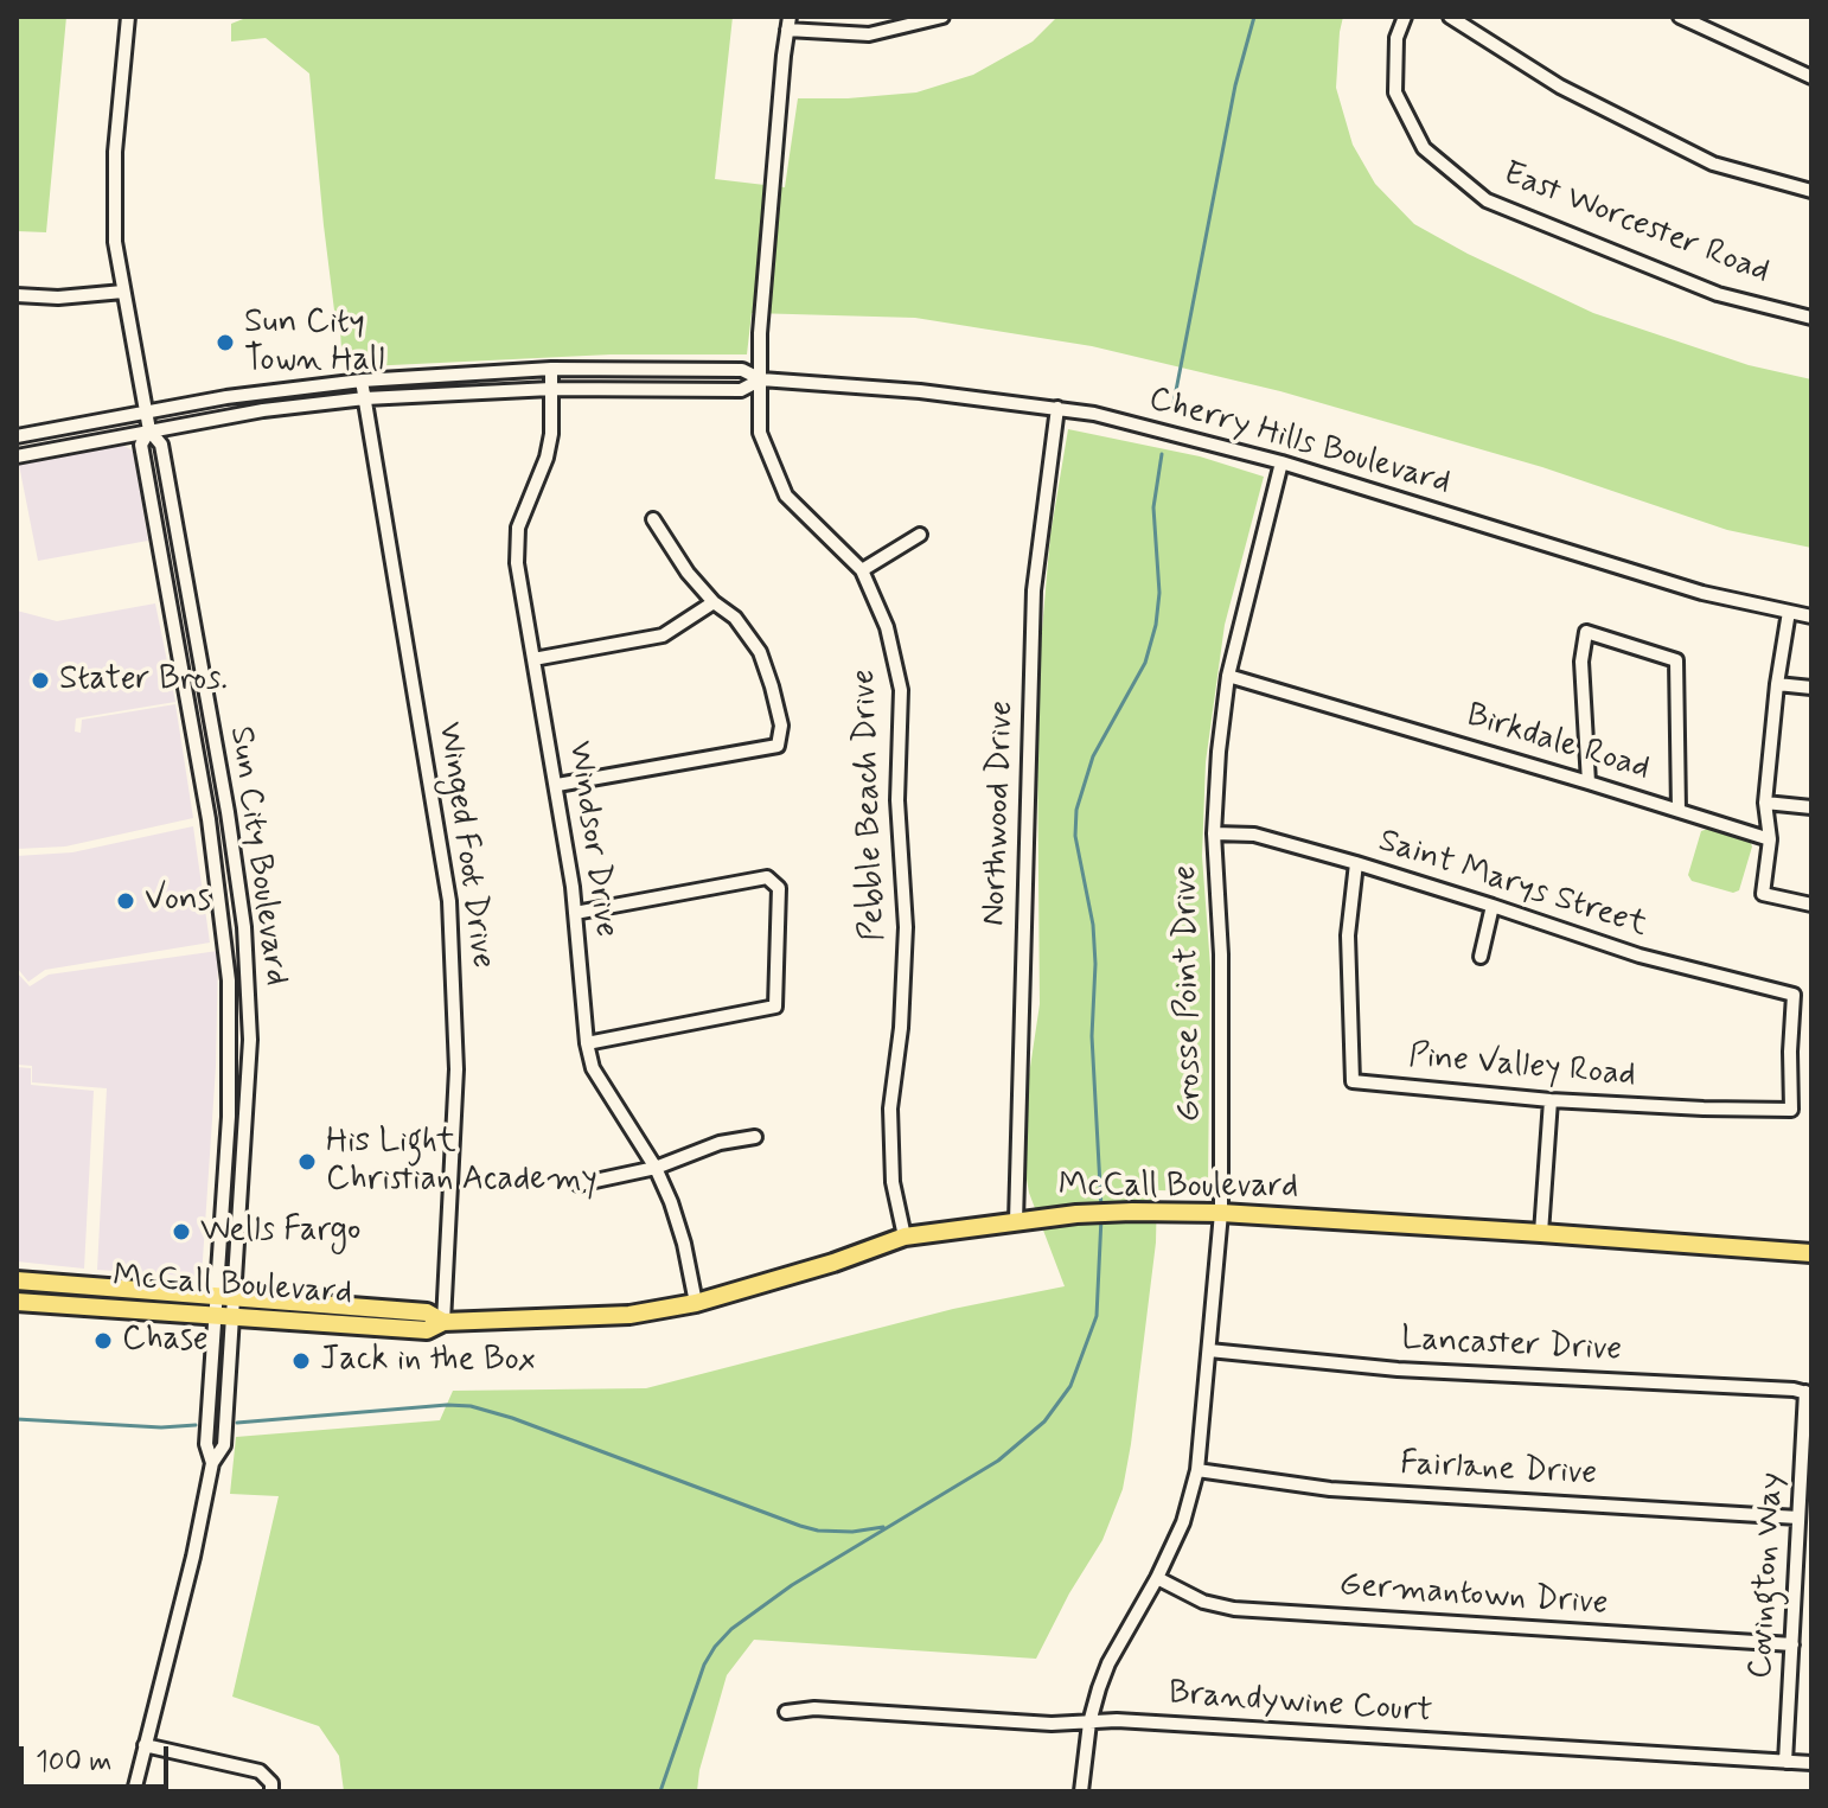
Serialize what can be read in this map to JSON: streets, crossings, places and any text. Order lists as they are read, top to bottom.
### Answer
{
  "streets": {
    "main road": ["McCall Boulevard"],
    "street": [
      "East Worcester Road",
      "Cherry Hills Boulevard",
      "Birkdale Road",
      "Pebble Beach Drive",
      "Northwood Drive",
      "Windsor Drive",
      "Winged Foot Drive",
      "Sun City Boulevard",
      "Saint Marys Street",
      "Grosse Point Drive",
      "Pine Valley Road",
      "Lancaster Drive",
      "Fairlane Drive",
      "Covington Way",
      "Germantown Drive",
      "Brandywine Court"
    ]
  },
  "crossings": [
    ["Cherry Hills Boulevard", "Pebble Beach Drive"],
    ["Cherry Hills Boulevard", "Northwood Drive"],
    ["Cherry Hills Boulevard", "Windsor Drive"],
    ["Cherry Hills Boulevard", "Winged Foot Drive"],
    ["Cherry Hills Boulevard", "Sun City Boulevard"],
    ["Cherry Hills Boulevard", "Grosse Point Drive"],
    ["Birkdale Road", "Grosse Point Drive"],
    ["Pebble Beach Drive", "McCall Boulevard"],
    ["Northwood Drive", "McCall Boulevard"],
    ["Windsor Drive", "McCall Boulevard"],
    ["Winged Foot Drive", "McCall Boulevard"],
    ["Sun City Boulevard", "McCall Boulevard"],
    ["Saint Marys Street", "Grosse Point Drive"],
    ["Saint Marys Street", "Pine Valley Road"],
    ["Grosse Point Drive", "McCall Boulevard"],
    ["Grosse Point Drive", "Lancaster Drive"],
    ["Grosse Point Drive", "Fairlane Drive"],
    ["Grosse Point Drive", "Germantown Drive"],
    ["Grosse Point Drive", "Brandywine Court"],
    ["Lancaster Drive", "Covington Way"],
    ["Fairlane Drive", "Covington Way"],
    ["Covington Way", "Germantown Drive"],
    ["Covington Way", "Brandywine Court"]
  ],
  "places": [
    "Sun City Town Hall",
    "Stater Bros.",
    "Vons",
    "His Light Christian Academy",
    "Wells Fargo",
    "Chase",
    "Jack in the Box"
  ],
  "scale_bar": "100 m"
}
